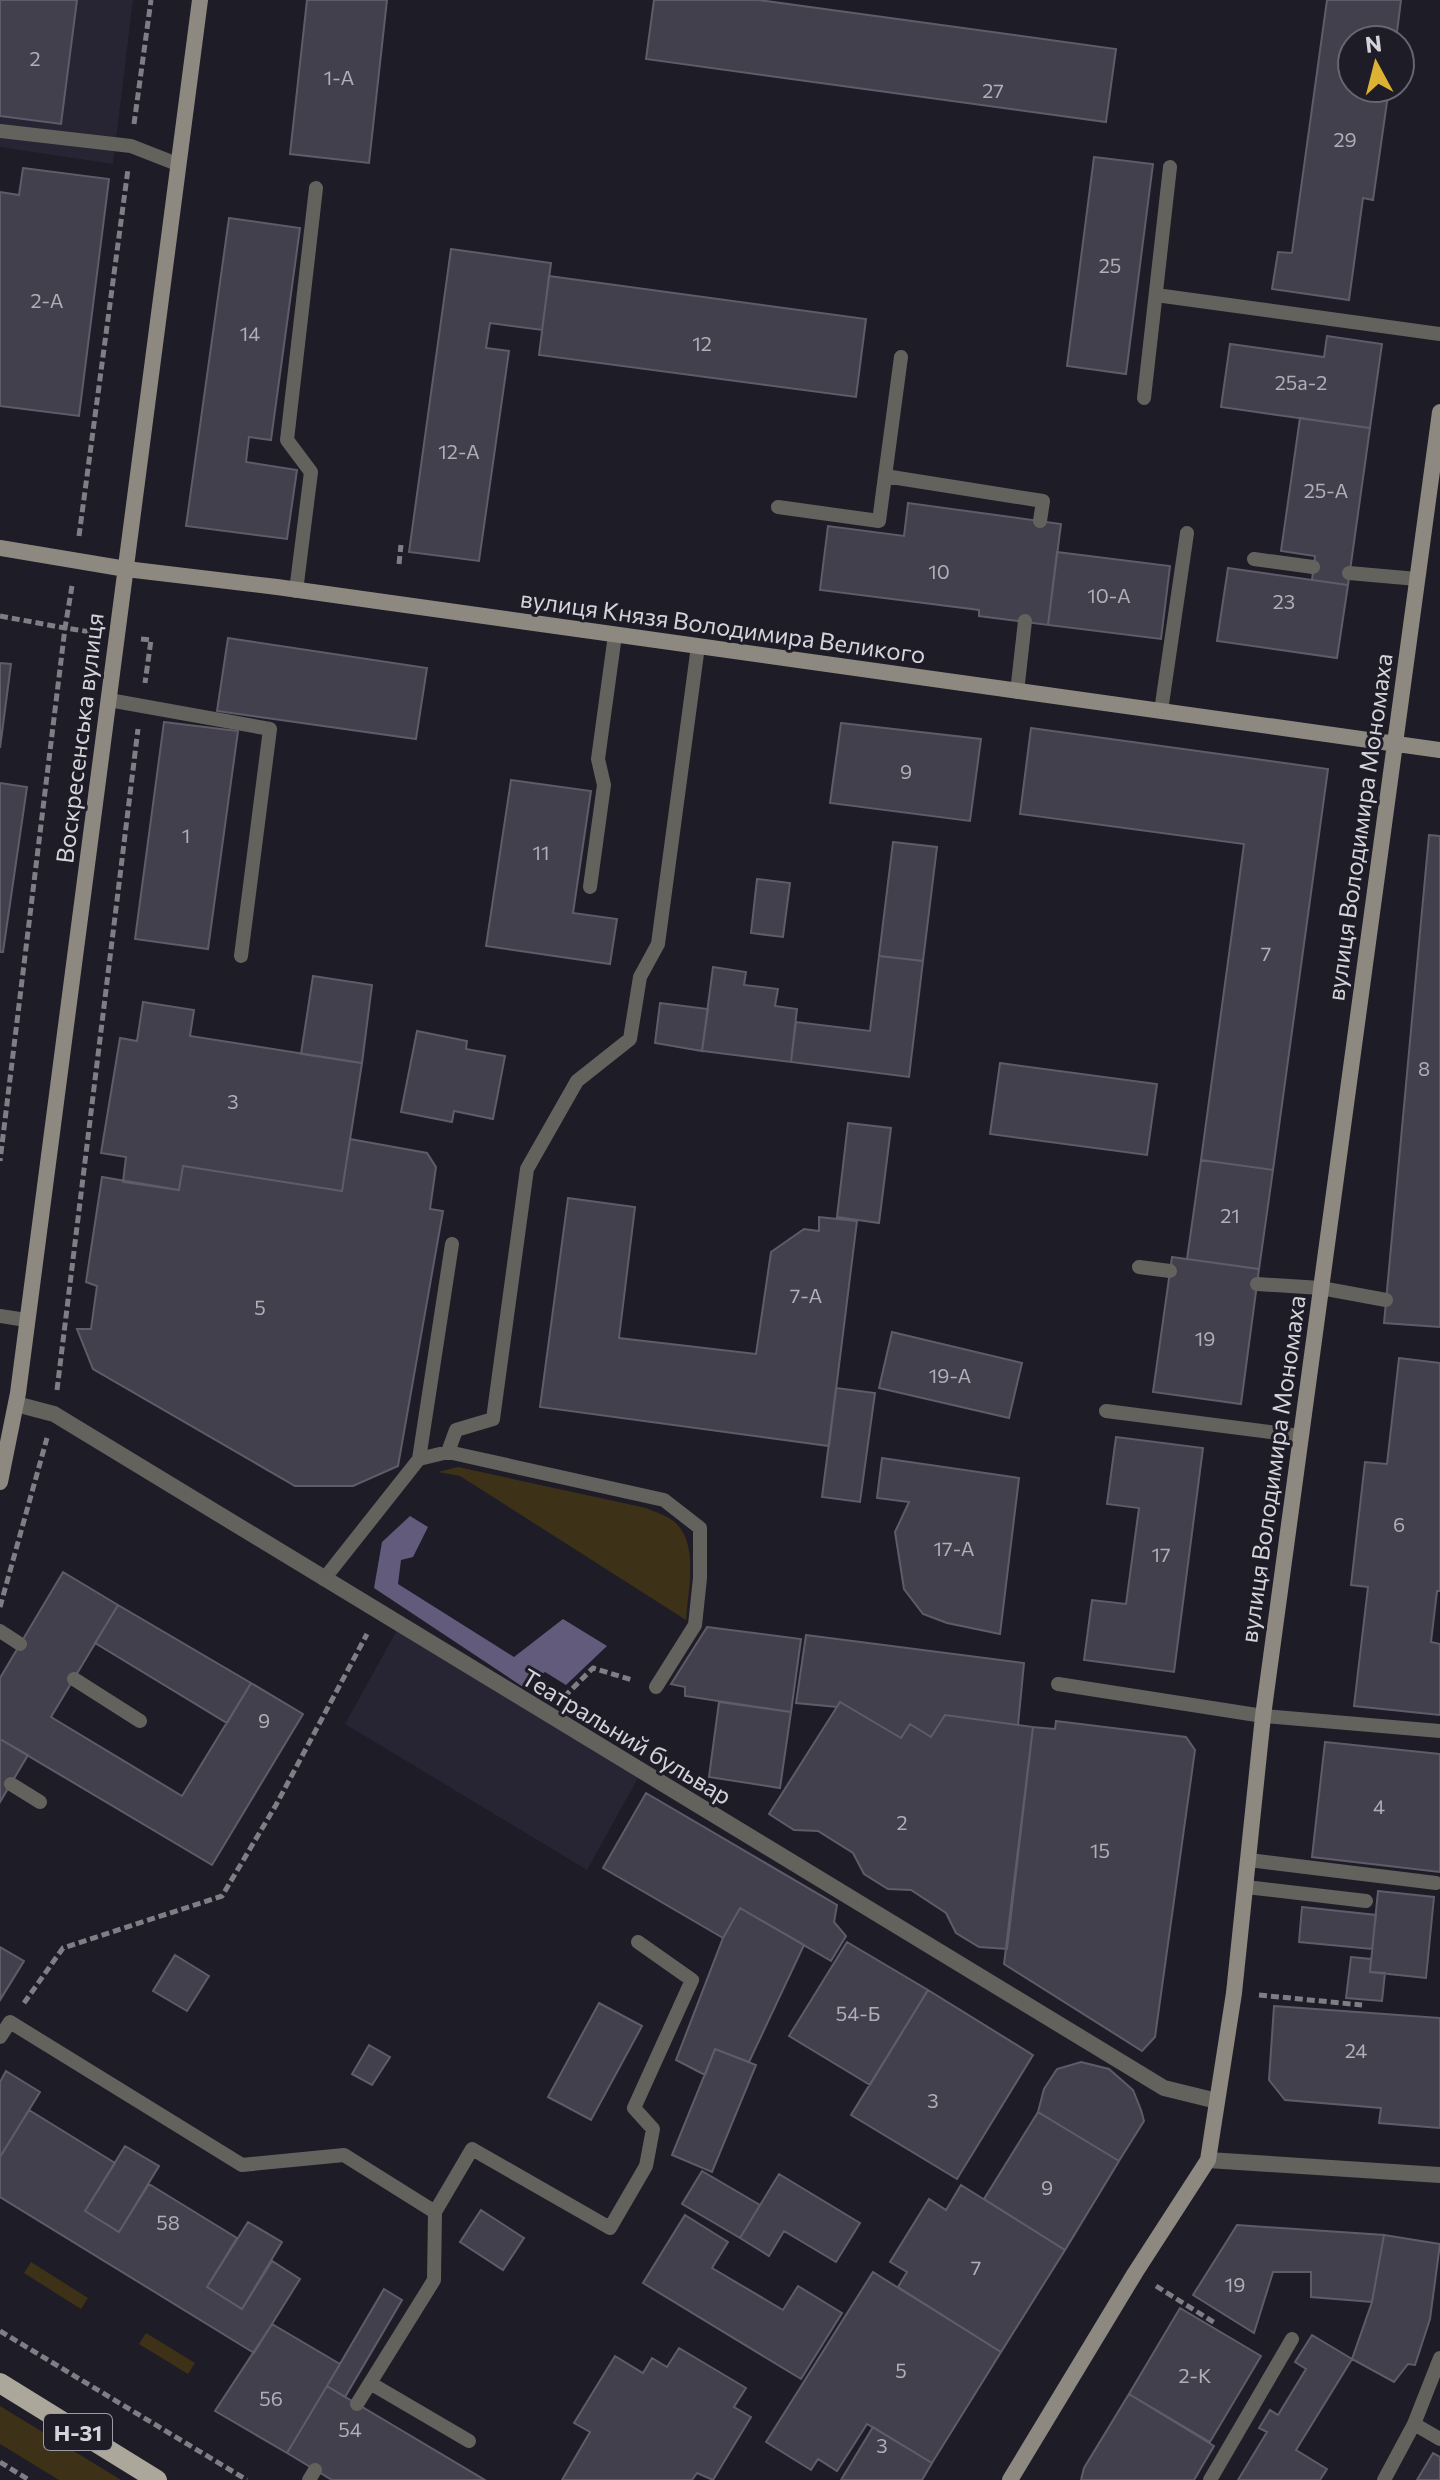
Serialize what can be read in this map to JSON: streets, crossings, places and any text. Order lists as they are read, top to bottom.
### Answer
{
  "streets": {
    "main road": [
      "вулиця Князя Володимира Великого",
      "Воскресенська вулиця",
      "вулиця Володимира Мономаха",
      "Н-31"
    ],
    "street": ["Театральний бульвар"]
  },
  "crossings": [
    ["вулиця Князя Володимира Великого", "Воскресенська вулиця"],
    ["вулиця Князя Володимира Великого", "вулиця Володимира Мономаха"],
    ["Воскресенська вулиця", "Театральний бульвар"],
    ["вулиця Володимира Мономаха", "Театральний бульвар"]
  ],
  "house_numbers": [
    "2",
    "1-А",
    "27",
    "29",
    "25",
    "2-А",
    "14",
    "12",
    "25а-2",
    "12-А",
    "25-А",
    "10",
    "10-А",
    "23",
    "9",
    "1",
    "11",
    "7",
    "8",
    "3",
    "21",
    "7-А",
    "5",
    "19",
    "19-А",
    "6",
    "17-А",
    "17",
    "9",
    "4",
    "2",
    "15",
    "54-Б",
    "24",
    "3",
    "9",
    "58",
    "7",
    "19",
    "5",
    "2-К",
    "56",
    "54",
    "3"
  ],
  "north": "top"
}
